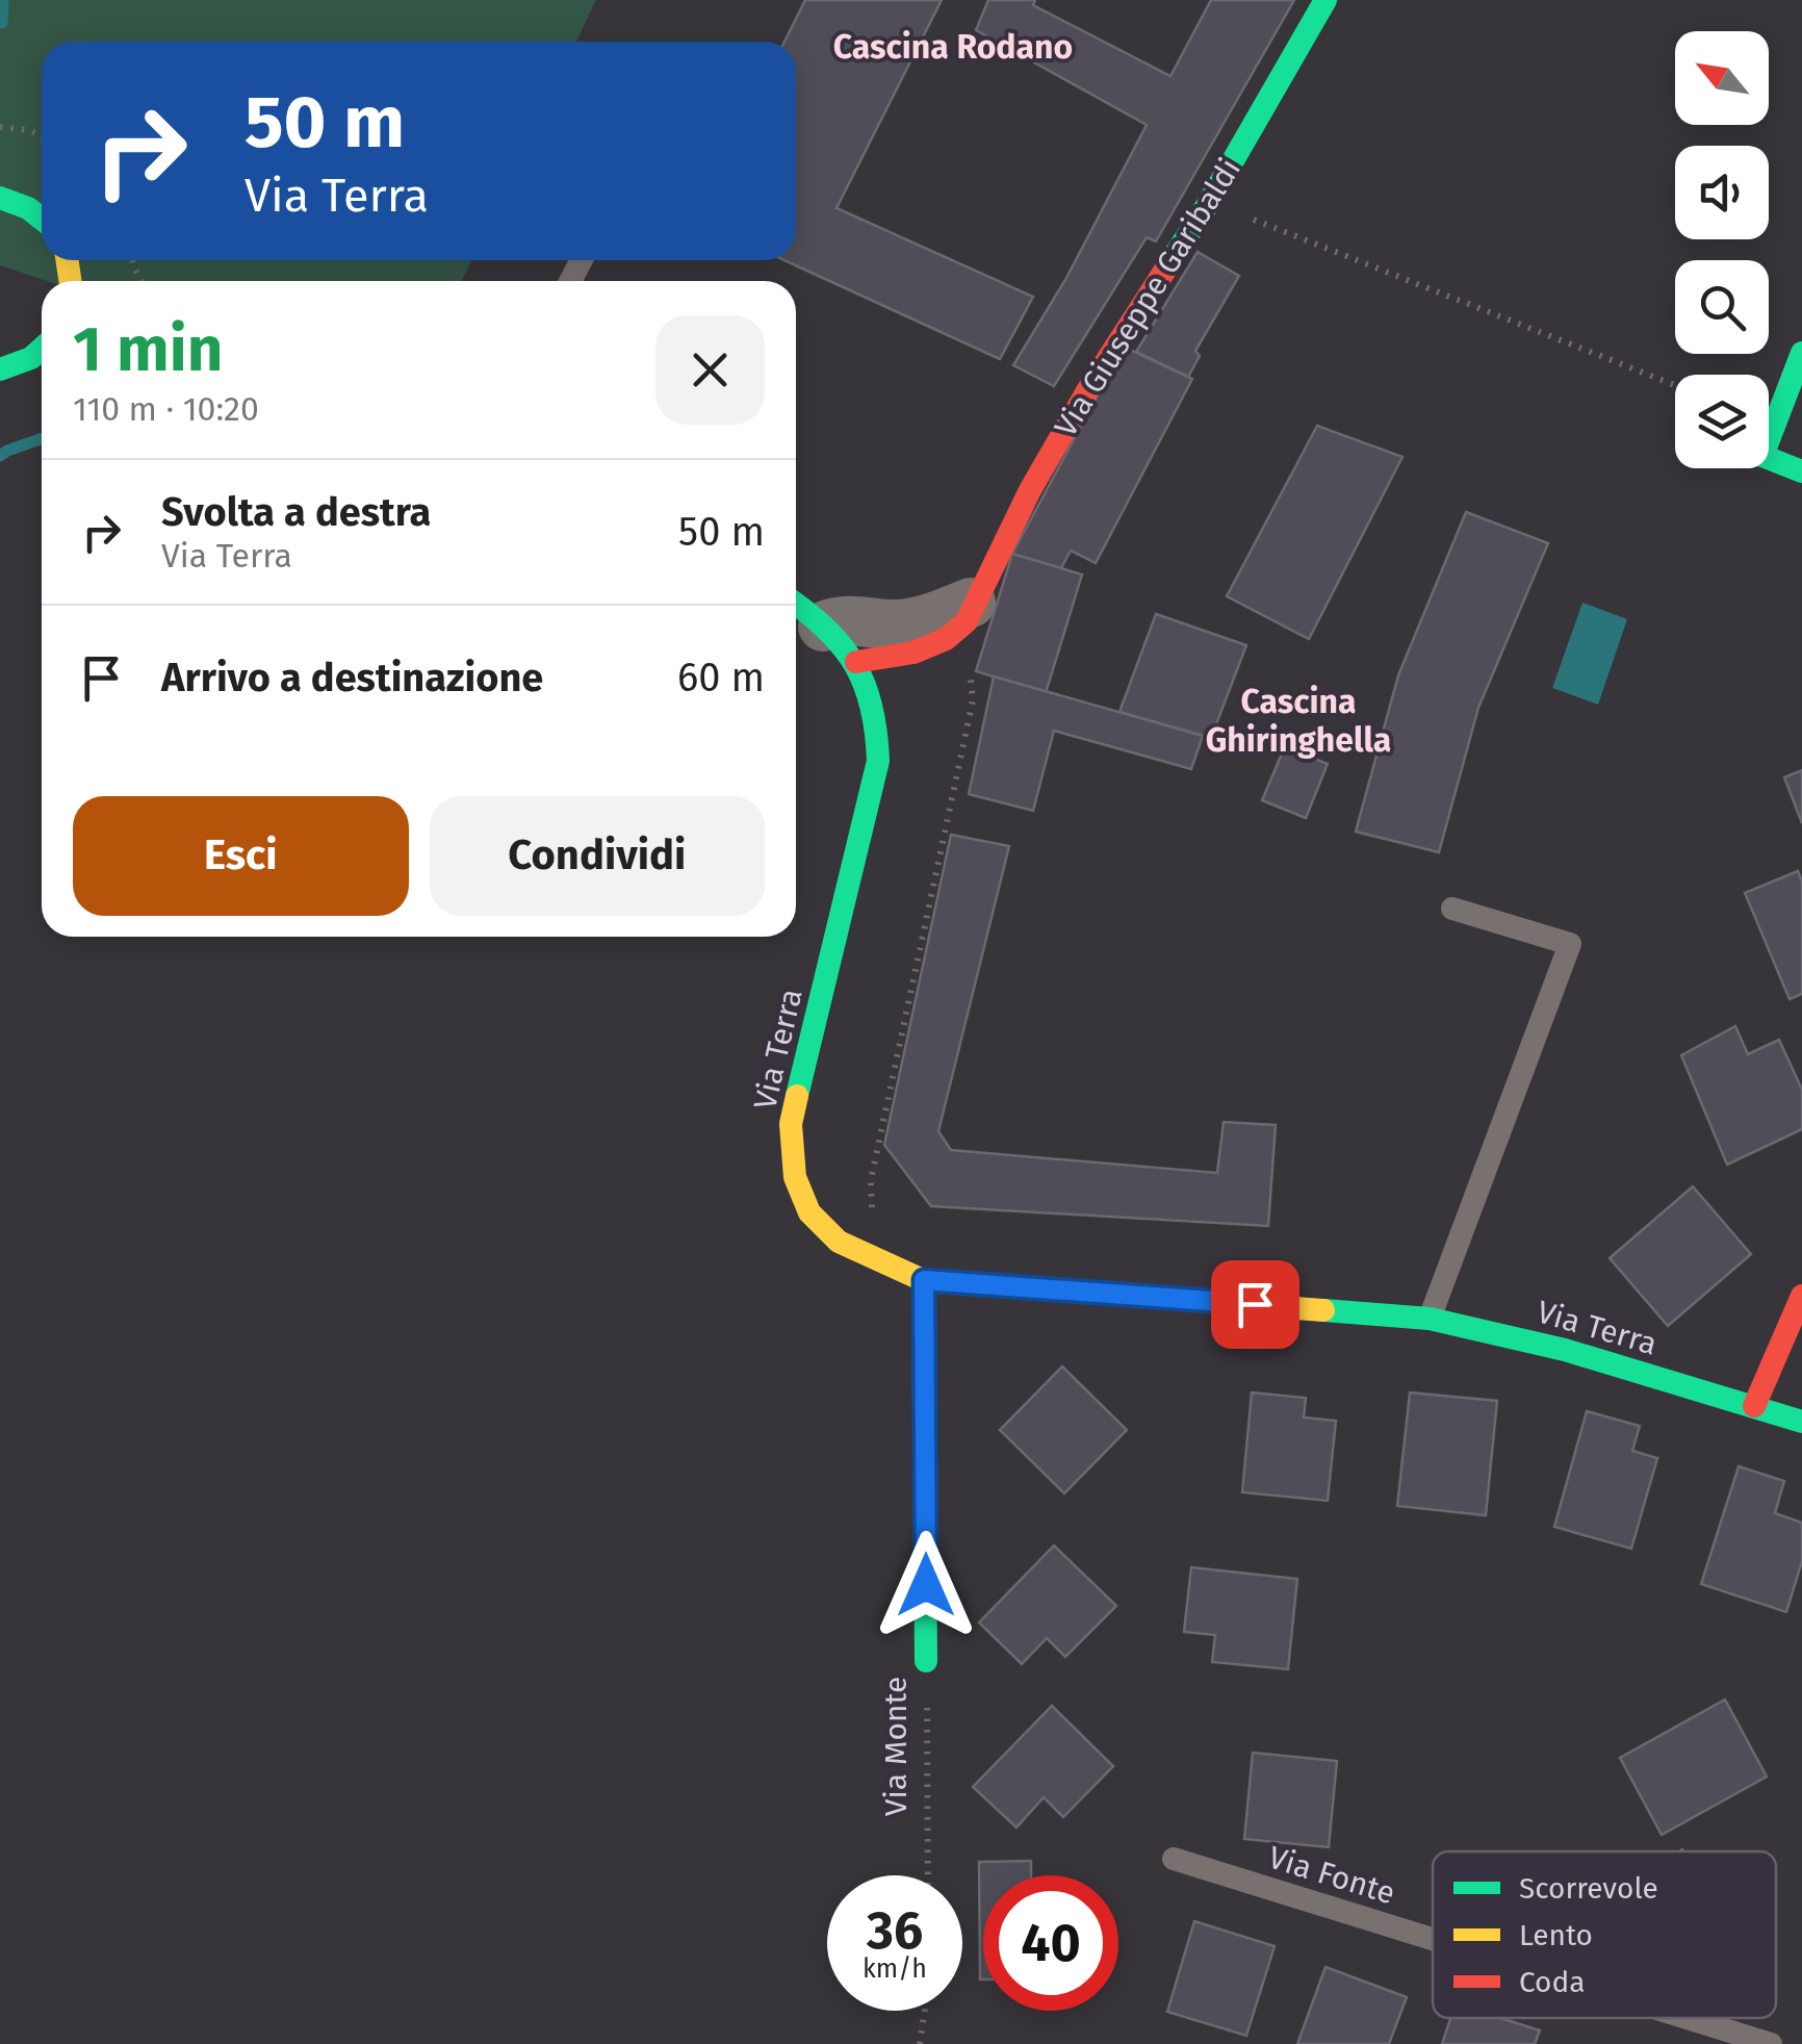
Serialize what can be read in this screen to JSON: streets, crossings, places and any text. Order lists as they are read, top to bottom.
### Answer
{
  "streets": {
    "street": ["Via Giuseppe Garibaldi", "Via Terra", "Via Monte"],
    "lane": ["Via Fonte"]
  },
  "crossings": [
    ["Via Terra", "Via Monte"]
  ],
  "districts": ["Cascina Rodano", "Cascina Ghiringhella"],
  "legend": ["Scorrevole", "Lento", "Coda"],
  "north": "top left",
  "page": {
    "turn": ["50 m", "Via Terra"],
    "heading": ["1 min", "110 m · 10:20"],
    "list": [
      {
        "name": "Svolta a destra",
        "note": "Via Terra",
        "value": "50 m"
      },
      {
        "name": "Arrivo a destinazione",
        "value": "60 m"
      }
    ],
    "buttons": ["Esci", "Condividi"],
    "speed": "36 km/h",
    "limit": "40"
  }
}
